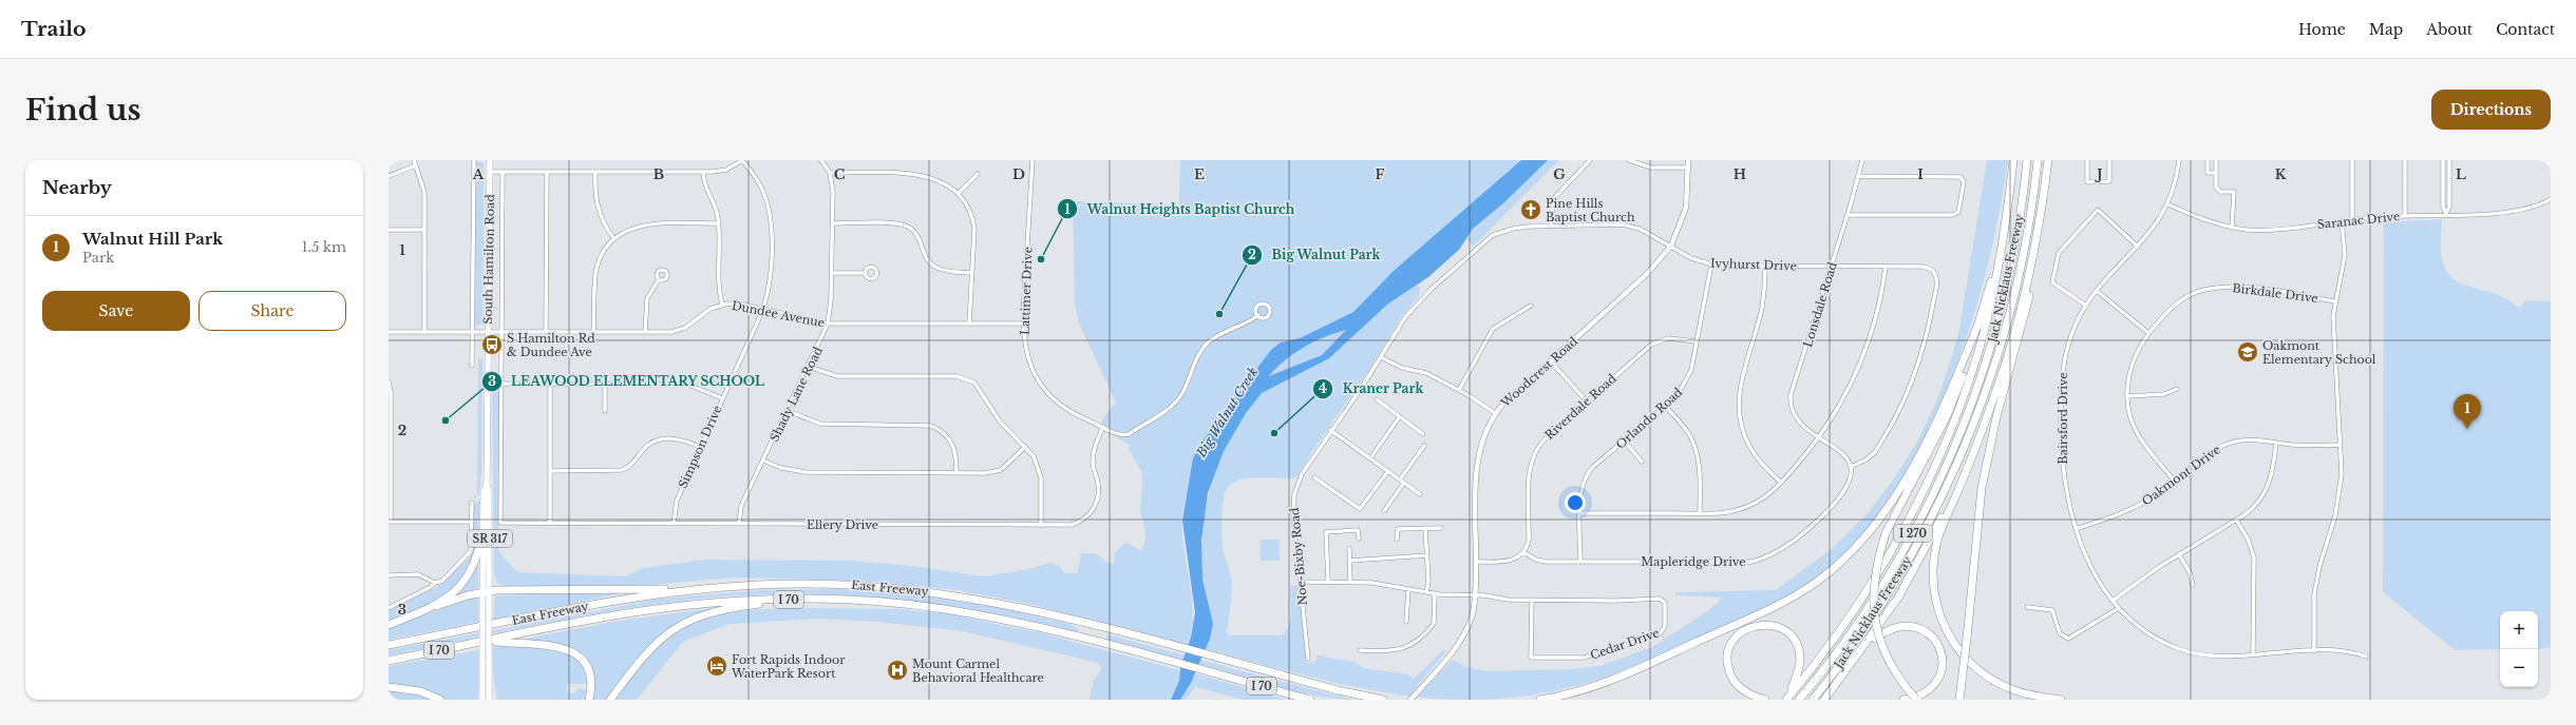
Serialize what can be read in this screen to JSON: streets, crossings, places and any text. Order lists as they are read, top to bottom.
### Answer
{
  "streets": {
    "highway": [
      "Jack Nicklaus Freeway",
      "I 270",
      "East Freeway",
      "I 70"
    ],
    "main road": ["South Hamilton Road", "SR 317"],
    "street": [
      "Saranac Drive",
      "Ivyhurst Drive",
      "Lattimer Drive",
      "Birkdale Drive",
      "Lonsdale Road",
      "Dundee Avenue",
      "Woodcrest Road",
      "Shady Lane Road",
      "Riverdale Road",
      "Orlando Road",
      "Bairsford Drive",
      "Simpson Drive",
      "Oakmont Drive",
      "Ellery Drive",
      "Noe-Bixby Road",
      "Mapleridge Drive",
      "Cedar Drive"
    ]
  },
  "crossings": [
    ["Saranac Drive", "Bairsford Drive"],
    ["South Hamilton Road", "Dundee Avenue"],
    ["Ivyhurst Drive", "Lonsdale Road"],
    ["Ivyhurst Drive", "Woodcrest Road"],
    ["Ivyhurst Drive", "Orlando Road"],
    ["Ivyhurst Drive", "Noe-Bixby Road"],
    ["Ivyhurst Drive", "Mapleridge Drive"],
    ["Lattimer Drive", "Dundee Avenue"],
    ["Lattimer Drive", "Ellery Drive"],
    ["Birkdale Drive", "Oakmont Drive"],
    ["Dundee Avenue", "Shady Lane Road"],
    ["Dundee Avenue", "Simpson Drive"],
    ["Woodcrest Road", "Cedar Drive"],
    ["Shady Lane Road", "Ellery Drive"],
    ["Riverdale Road", "Orlando Road"],
    ["Riverdale Road", "Mapleridge Drive"],
    ["Orlando Road", "Mapleridge Drive"],
    ["Bairsford Drive", "Oakmont Drive"],
    ["Simpson Drive", "Ellery Drive"],
    ["Noe-Bixby Road", "Cedar Drive"]
  ],
  "water": ["Big Walnut Creek"],
  "places": {
    "church": ["Pine Hills Baptist Church"],
    "other": [
      "Walnut Heights Baptist Church",
      "Big Walnut Park",
      "LEAWOOD ELEMENTARY SCHOOL",
      "Kraner Park"
    ],
    "bus stop": ["S Hamilton Rd & Dundee Ave"],
    "school or university": ["Oakmont Elementary School"],
    "hotel": ["Fort Rapids Indoor WaterPark Resort"],
    "hospital": ["Mount Carmel Behavioral Healthcare"]
  },
  "page": {
    "header": "Trailo",
    "nav": [
      "Home",
      "Map",
      "About",
      "Contact"
    ],
    "buttons": [
      "Directions",
      ["Save", "Share"]
    ],
    "title": "Find us",
    "heading": "Nearby",
    "list": [
      {
        "mark": "1",
        "name": "Walnut Hill Park",
        "note": "Park",
        "value": "1.5 km"
      }
    ],
    "pins": "1",
    "map_buttons": ["+", "−"]
  },
  "grid": {
    "columns": [
      "A",
      "B",
      "C",
      "D",
      "E",
      "F",
      "G",
      "H",
      "I",
      "J",
      "K",
      "L"
    ],
    "rows": ["1", "2", "3"]
  }
}
